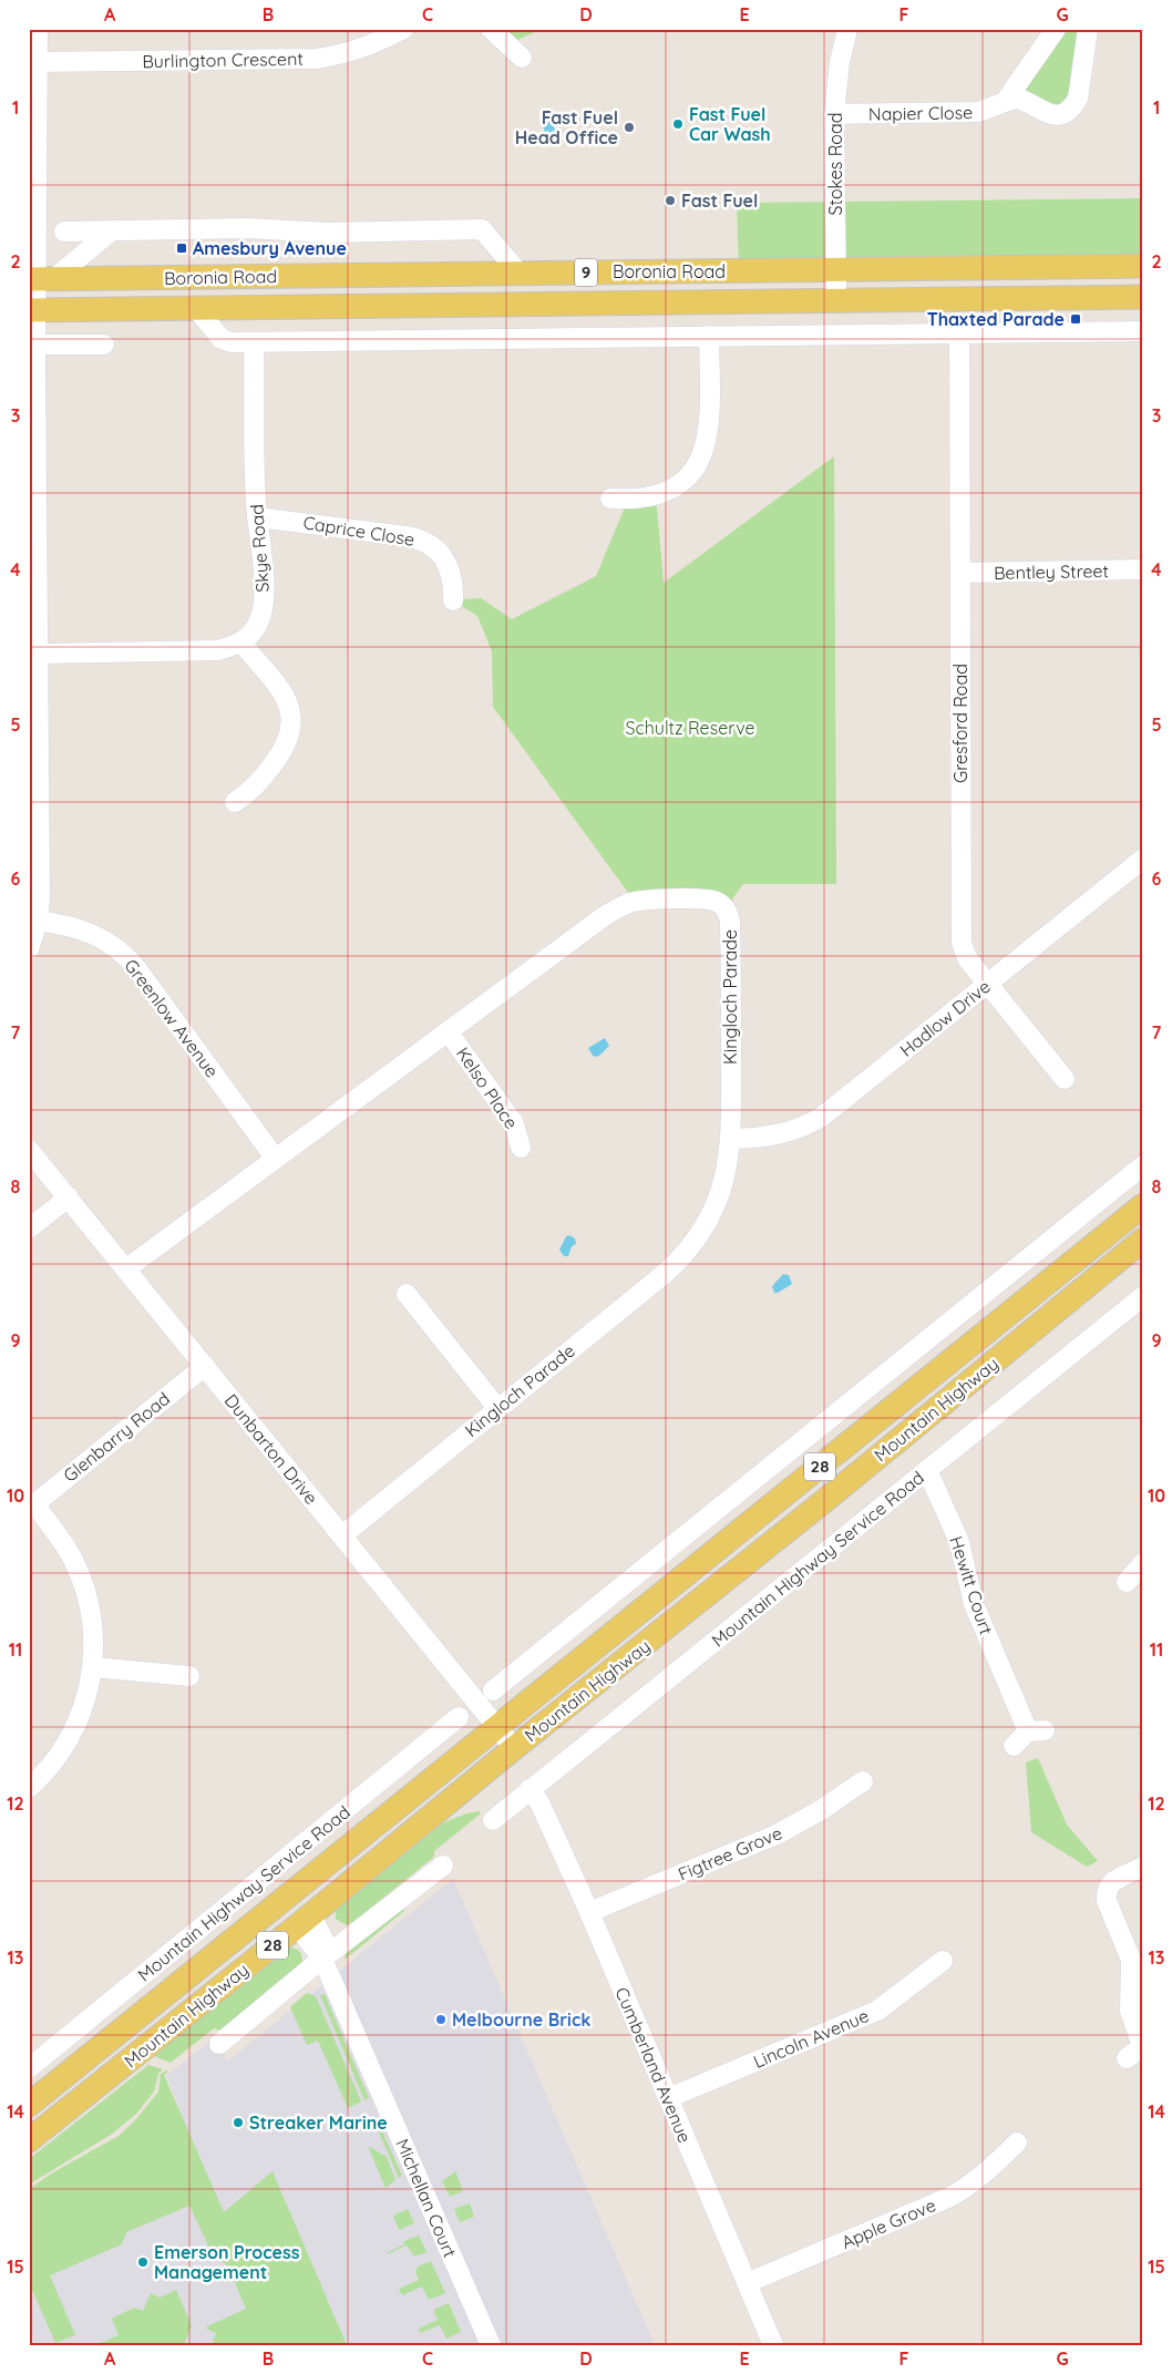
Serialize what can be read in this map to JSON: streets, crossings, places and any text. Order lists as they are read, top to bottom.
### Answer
{
  "streets": {
    "main road": [
      "Boronia Road",
      "9",
      "Mountain Highway",
      "28"
    ],
    "street": [
      "Burlington Crescent",
      "Napier Close",
      "Stokes Road",
      "Caprice Close",
      "Skye Road",
      "Bentley Street",
      "Gresford Road",
      "Kingloch Parade",
      "Greenlow Avenue",
      "Hadlow Drive",
      "Kelso Place",
      "Glenbarry Road",
      "Dunbarton Drive",
      "Mountain Highway Service Road",
      "Hewitt Court",
      "Figtree Grove",
      "Lincoln Avenue",
      "Cumberland Avenue",
      "Michellan Court",
      "Apple Grove"
    ]
  },
  "crossings": [
    ["Napier Close", "Stokes Road"],
    ["Stokes Road", "Boronia Road"],
    ["Boronia Road", "Skye Road"],
    ["Boronia Road", "Gresford Road"],
    ["Caprice Close", "Skye Road"],
    ["Bentley Street", "Gresford Road"],
    ["Gresford Road", "Hadlow Drive"],
    ["Kingloch Parade", "Greenlow Avenue"],
    ["Kingloch Parade", "Hadlow Drive"],
    ["Kingloch Parade", "Kelso Place"],
    ["Kingloch Parade", "Dunbarton Drive"],
    ["Mountain Highway", "Dunbarton Drive"],
    ["Mountain Highway", "Michellan Court"],
    ["Glenbarry Road", "Dunbarton Drive"],
    ["Mountain Highway Service Road", "Hewitt Court"],
    ["Mountain Highway Service Road", "Cumberland Avenue"],
    ["Figtree Grove", "Cumberland Avenue"],
    ["Lincoln Avenue", "Cumberland Avenue"],
    ["Cumberland Avenue", "Apple Grove"]
  ],
  "parks": ["Schultz Reserve"],
  "places": {
    "other": [
      "Fast Fuel Car Wash",
      "Fast Fuel Head Office",
      "Fast Fuel",
      "Melbourne Brick",
      "Streaker Marine",
      "Emerson Process Management"
    ],
    "transit": ["Amesbury Avenue", "Thaxted Parade"]
  },
  "grid": {
    "columns": [
      "A",
      "B",
      "C",
      "D",
      "E",
      "F",
      "G"
    ],
    "rows": [
      "1",
      "2",
      "3",
      "4",
      "5",
      "6",
      "7",
      "8",
      "9",
      "10",
      "11",
      "12",
      "13",
      "14",
      "15"
    ]
  }
}
